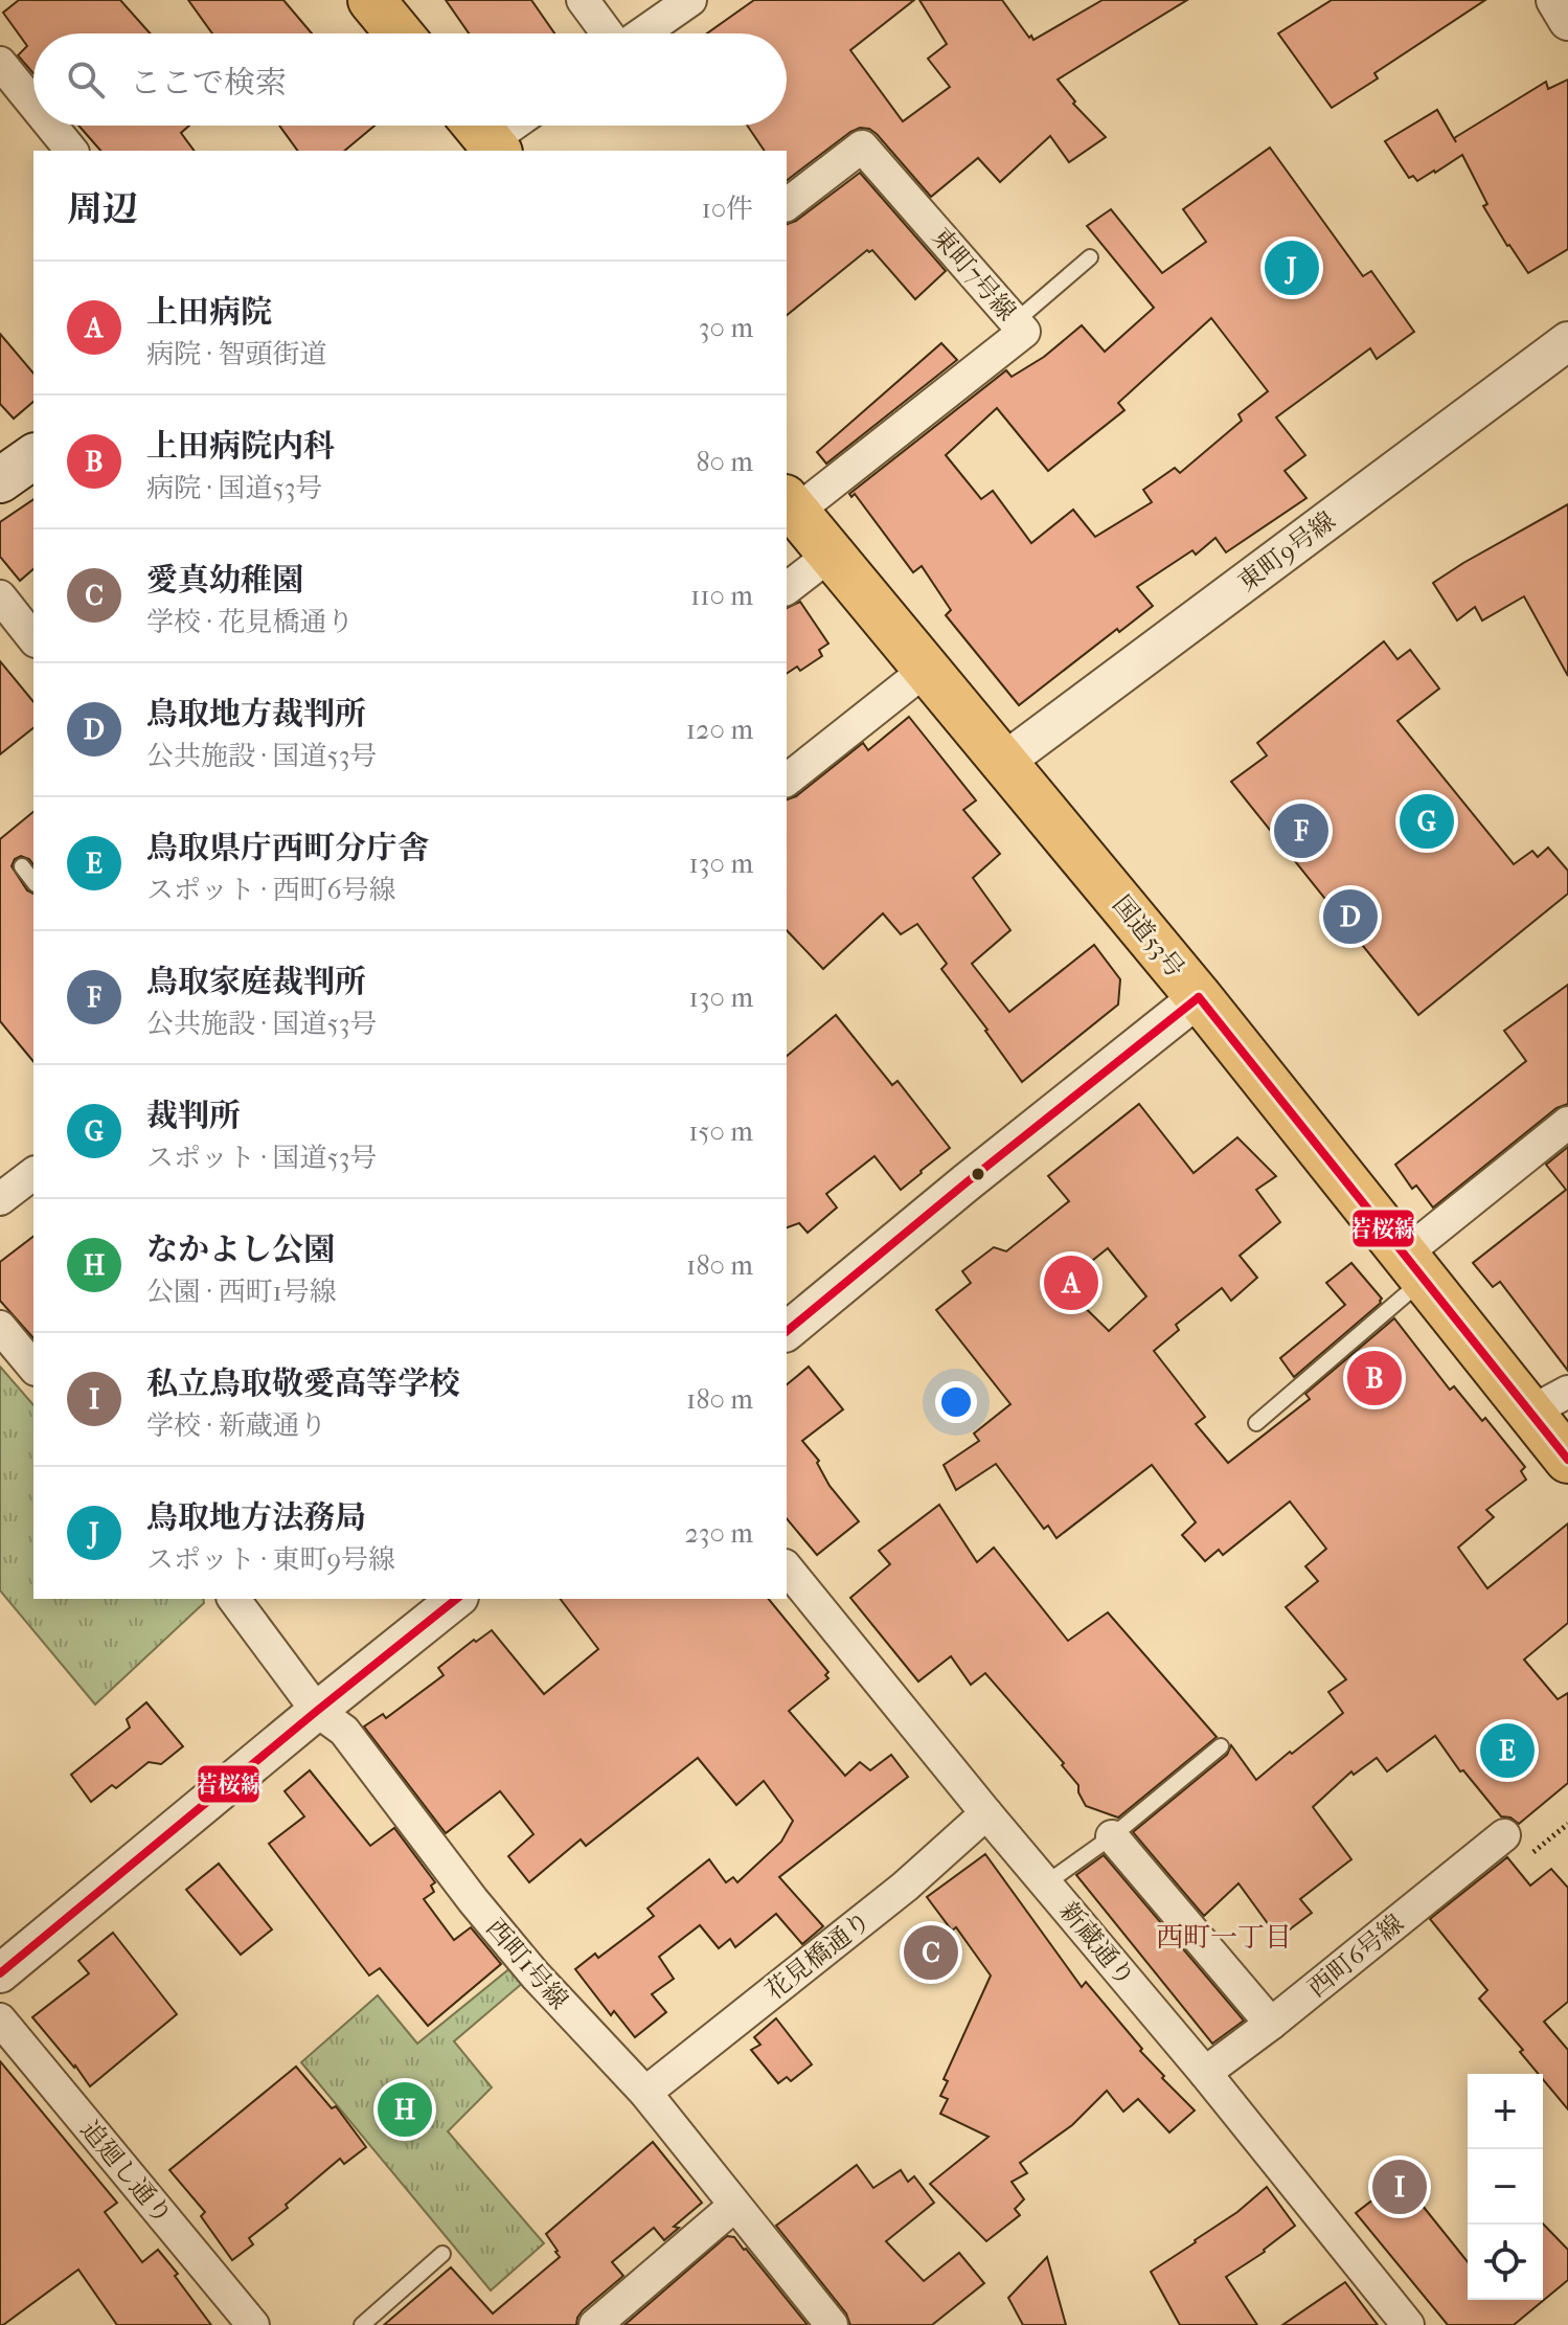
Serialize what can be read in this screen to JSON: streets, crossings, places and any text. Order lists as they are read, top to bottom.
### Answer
{
  "streets": {
    "highway": ["国道53号"],
    "street": [
      "東町7号線",
      "東町9号線",
      "新蔵通り",
      "花見橋通り",
      "西町6号線",
      "西町1号線",
      "追廻し通り"
    ]
  },
  "crossings": [
    ["東町7号線", "国道53号"],
    ["東町9号線", "国道53号"],
    ["新蔵通り", "花見橋通り"],
    ["新蔵通り", "西町6号線"],
    ["花見橋通り", "西町1号線"]
  ],
  "districts": ["西町一丁目"],
  "lines": ["transit line 若桜線"],
  "page": {
    "search": "ここで検索",
    "heading": ["周辺", "10件"],
    "pins": [
      "J",
      "G",
      "F",
      "D",
      "A",
      "B",
      "E",
      "C",
      "H",
      "I"
    ],
    "list": [
      {
        "mark": "A",
        "name": "上田病院",
        "note": "病院 · 智頭街道",
        "value": "30 m"
      },
      {
        "mark": "B",
        "name": "上田病院内科",
        "note": "病院 · 国道53号",
        "value": "80 m"
      },
      {
        "mark": "C",
        "name": "愛真幼稚園",
        "note": "学校 · 花見橋通り",
        "value": "110 m"
      },
      {
        "mark": "D",
        "name": "鳥取地方裁判所",
        "note": "公共施設 · 国道53号",
        "value": "120 m"
      },
      {
        "mark": "E",
        "name": "鳥取県庁西町分庁舎",
        "note": "スポット · 西町6号線",
        "value": "130 m"
      },
      {
        "mark": "F",
        "name": "鳥取家庭裁判所",
        "note": "公共施設 · 国道53号",
        "value": "130 m"
      },
      {
        "mark": "G",
        "name": "裁判所",
        "note": "スポット · 国道53号",
        "value": "150 m"
      },
      {
        "mark": "H",
        "name": "なかよし公園",
        "note": "公園 · 西町1号線",
        "value": "180 m"
      },
      {
        "mark": "I",
        "name": "私立鳥取敬愛高等学校",
        "note": "学校 · 新蔵通り",
        "value": "180 m"
      },
      {
        "mark": "J",
        "name": "鳥取地方法務局",
        "note": "スポット · 東町9号線",
        "value": "230 m"
      }
    ],
    "map_buttons": ["+", "−"]
  }
}
